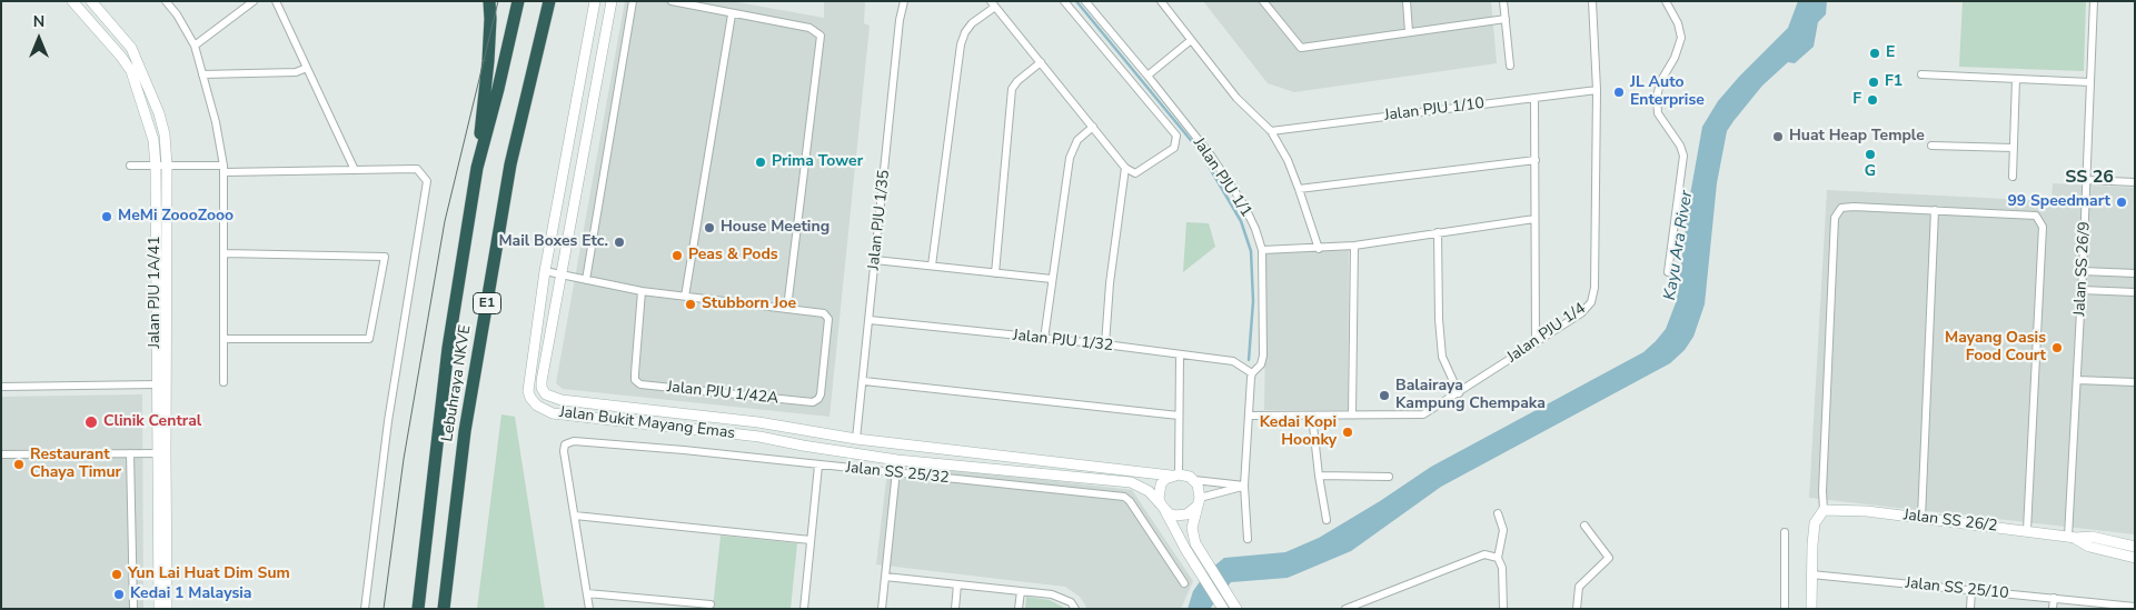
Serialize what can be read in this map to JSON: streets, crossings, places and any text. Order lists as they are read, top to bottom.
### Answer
{
  "streets": {
    "highway": ["E1", "Lebuhraya NKVE"],
    "main road": ["Jalan PJU 1A/41", "Jalan Bukit Mayang Emas", "Jalan SS 26/2"],
    "street": [
      "Jalan PJU 1/10",
      "Jalan PJU 1/1",
      "Jalan PJU 1/35",
      "Jalan SS 26/9",
      "Jalan PJU 1/4",
      "Jalan PJU 1/32",
      "Jalan PJU 1/42A",
      "Jalan SS 25/32",
      "Jalan SS 25/10"
    ]
  },
  "crossings": [
    ["Jalan PJU 1/10", "Jalan PJU 1/4"],
    ["Jalan PJU 1/1", "Jalan PJU 1/4"],
    ["Jalan PJU 1/1", "Jalan PJU 1/32"],
    ["Jalan PJU 1/35", "Jalan PJU 1/32"],
    ["Jalan PJU 1/35", "Jalan Bukit Mayang Emas"],
    ["Jalan SS 26/9", "Jalan SS 26/2"]
  ],
  "districts": ["SS 26"],
  "water": ["Kayu Ara River"],
  "places": [
    "E",
    "F1",
    "JL Auto Enterprise",
    "F",
    "Huat Heap Temple",
    "G",
    "Prima Tower",
    "99 Speedmart",
    "MeMi ZoooZooo",
    "House Meeting",
    "Mail Boxes Etc.",
    "Peas & Pods",
    "Stubborn Joe",
    "Mayang Oasis Food Court",
    "Balairaya Kampung Chempaka",
    "Clinik Central",
    "Kedai Kopi Hoonky",
    "Restaurant Chaya Timur",
    "Yun Lai Huat Dim Sum",
    "Kedai 1 Malaysia"
  ],
  "north": "top"
}
